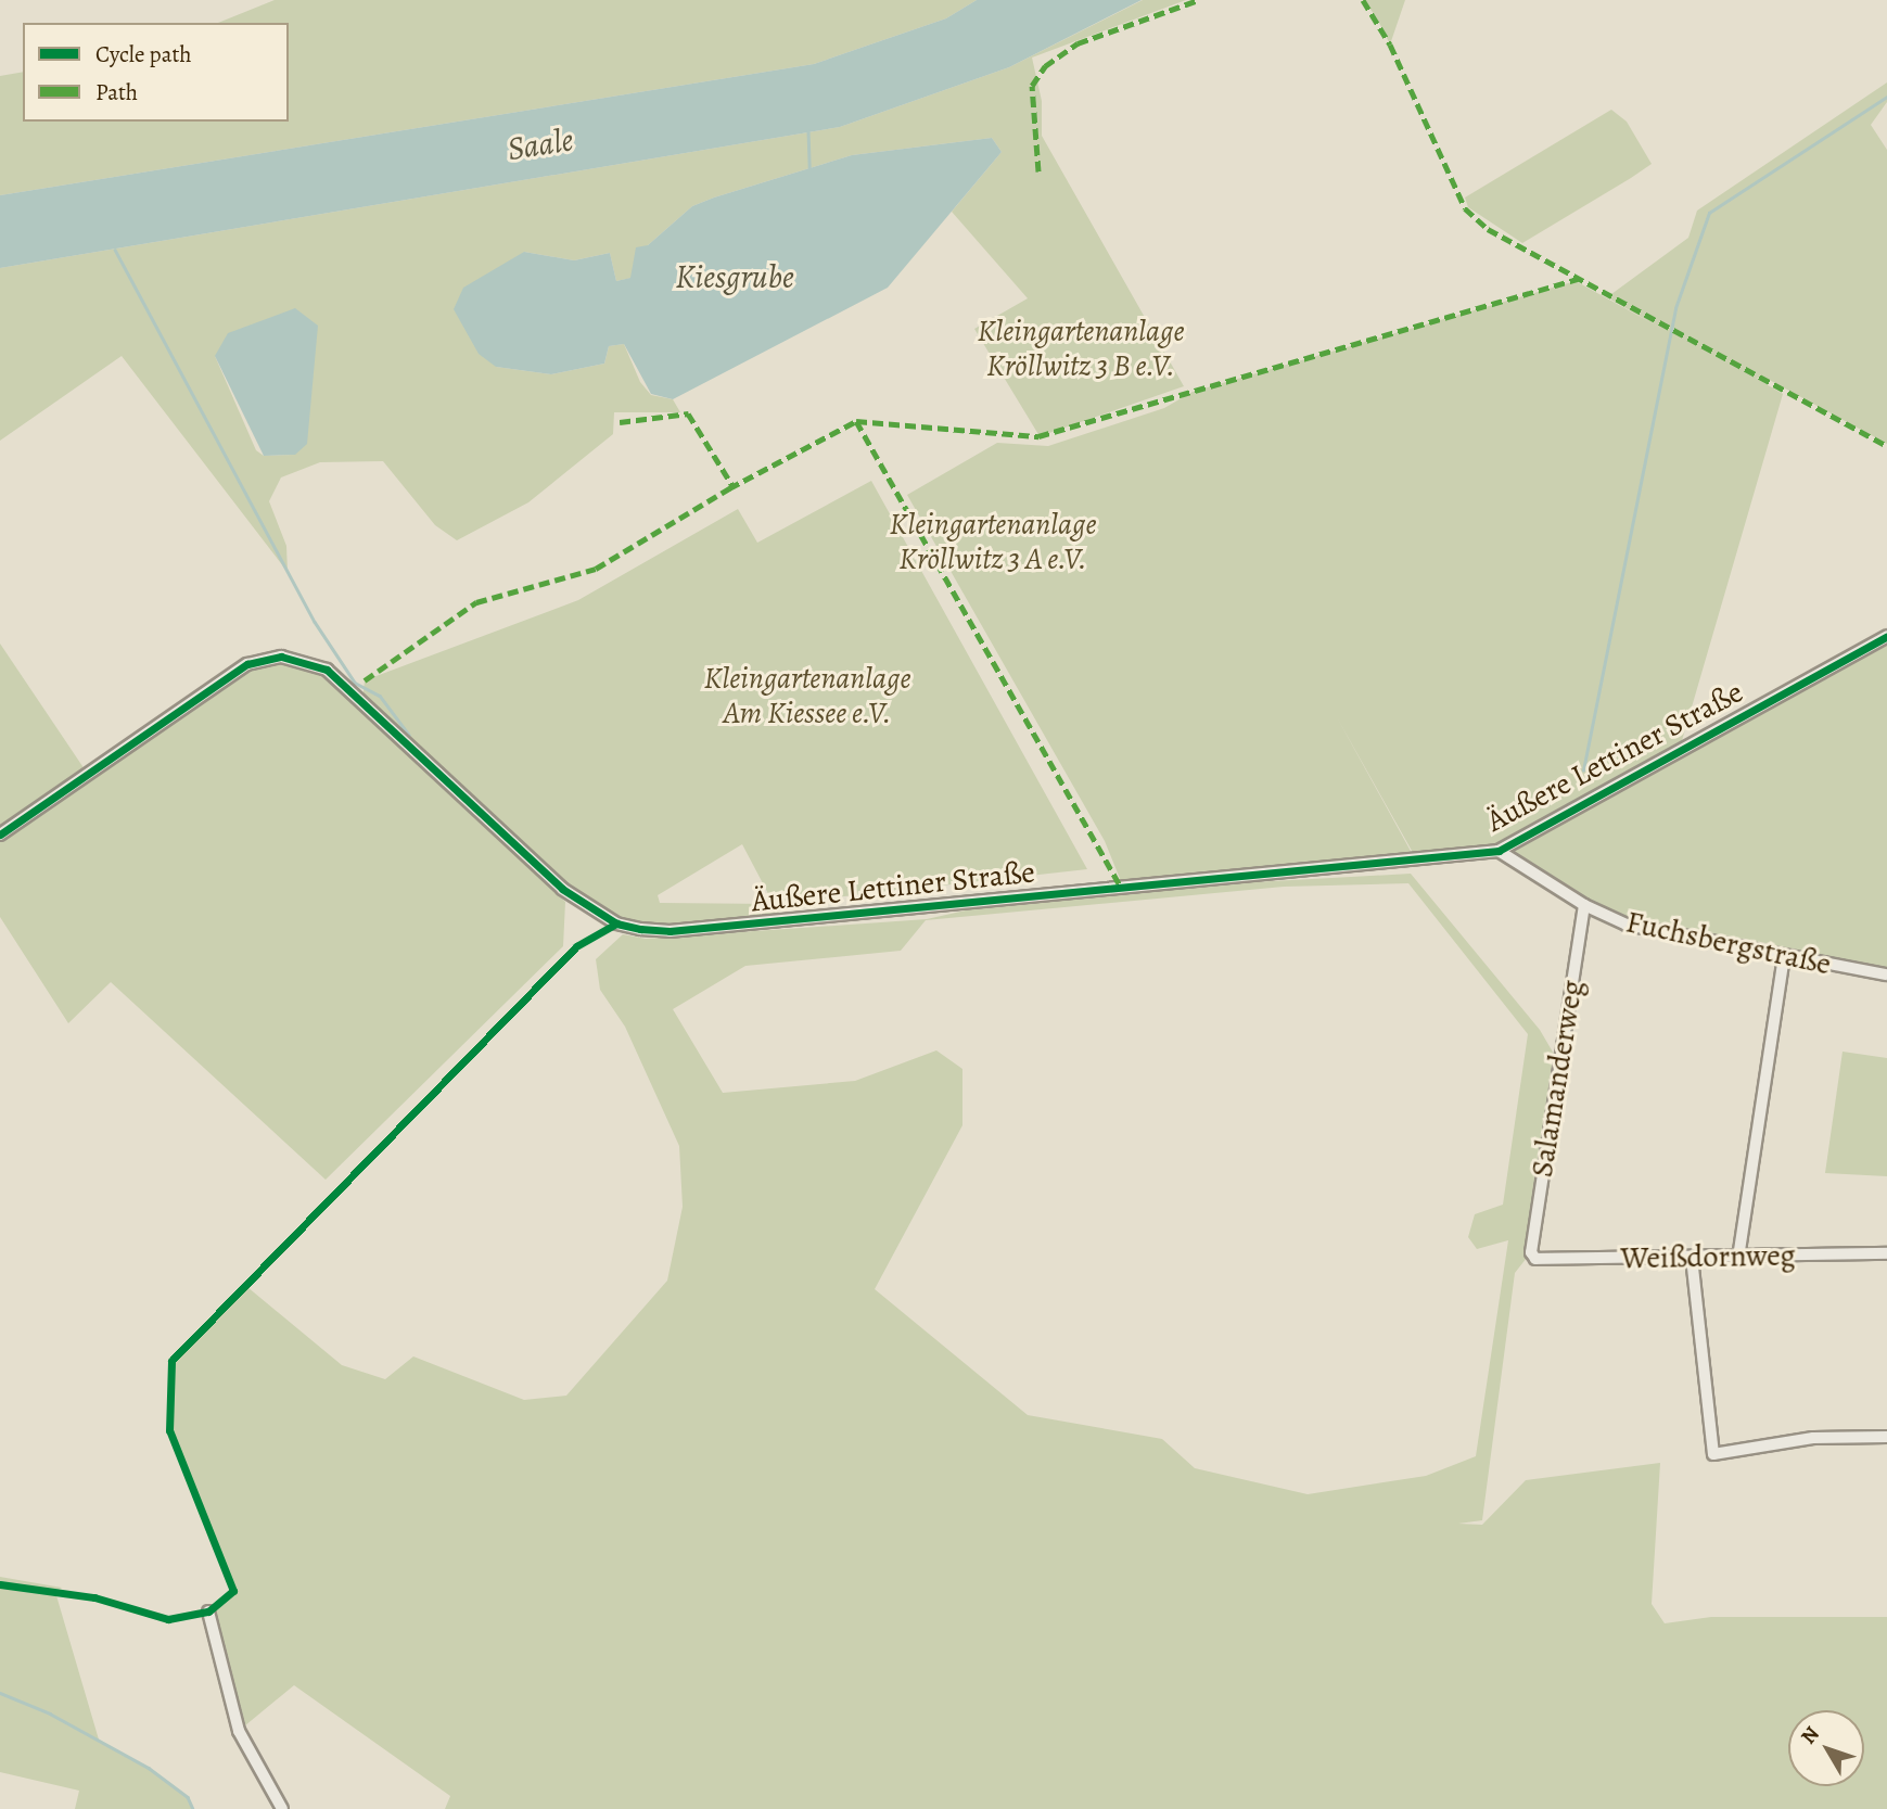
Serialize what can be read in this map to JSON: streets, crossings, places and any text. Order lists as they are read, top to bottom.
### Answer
{
  "streets": {
    "street": [
      "Äußere Lettiner Straße",
      "Fuchsbergstraße",
      "Salamanderweg",
      "Weißdornweg"
    ]
  },
  "crossings": [
    ["Äußere Lettiner Straße", "Fuchsbergstraße"],
    ["Fuchsbergstraße", "Salamanderweg"],
    ["Salamanderweg", "Weißdornweg"]
  ],
  "water": ["Saale", "Kiesgrube"],
  "parks": ["Kleingartenanlage Kröllwitz 3 B e.V.", "Kleingartenanlage Kröllwitz 3 A e.V.", "Kleingartenanlage Am Kiessee e.V."],
  "legend": ["Cycle path", "Path"],
  "north": "top left"
}
